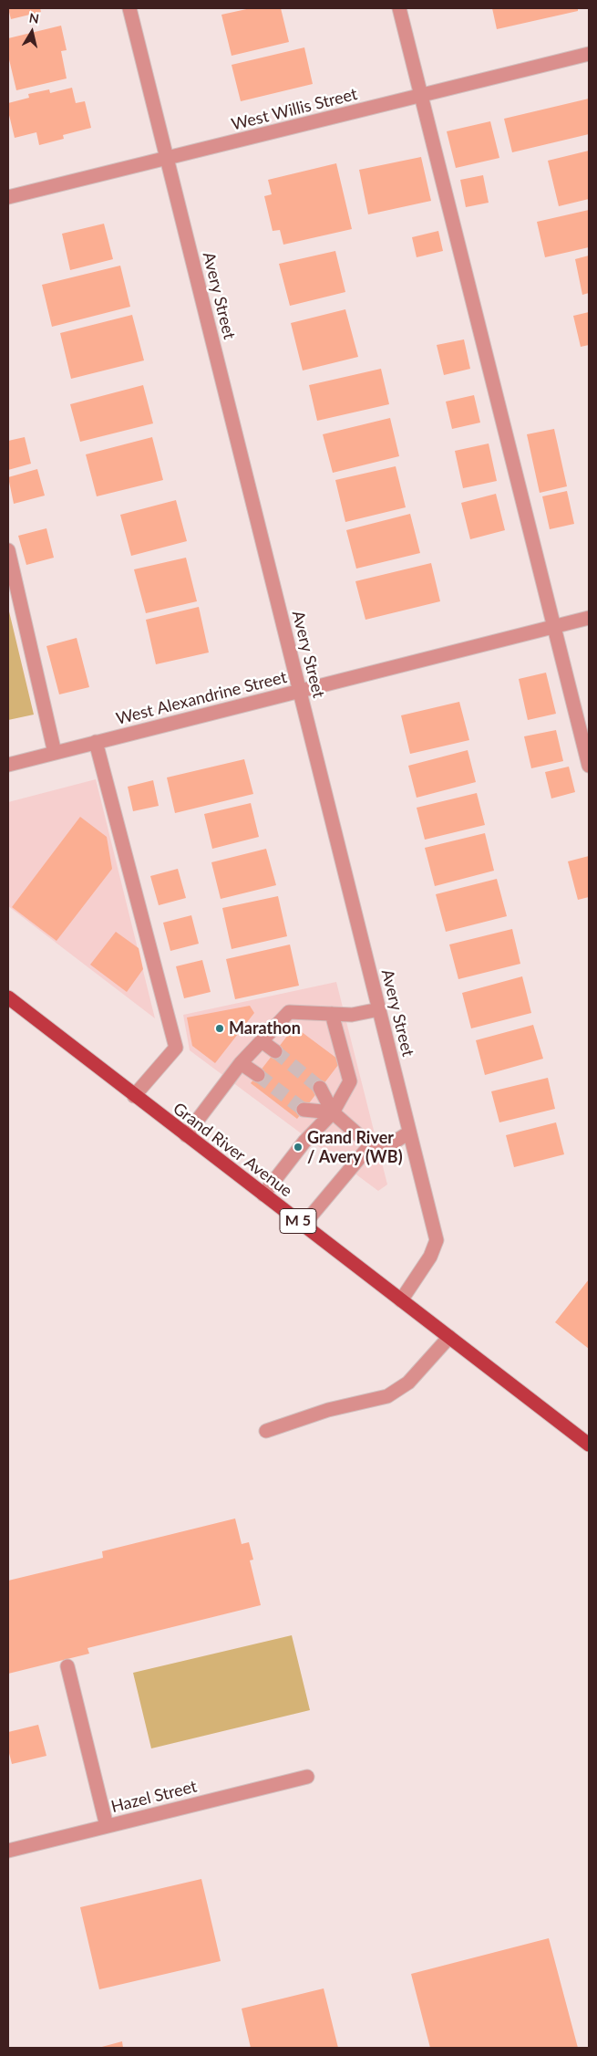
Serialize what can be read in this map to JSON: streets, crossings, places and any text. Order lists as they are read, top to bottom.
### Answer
{
  "streets": {
    "main road": ["Grand River Avenue", "M 5"],
    "street": [
      "West Willis Street",
      "Avery Street",
      "West Alexandrine Street",
      "Hazel Street"
    ]
  },
  "crossings": [
    ["West Willis Street", "Avery Street"],
    ["Avery Street", "West Alexandrine Street"],
    ["Avery Street", "Grand River Avenue"]
  ],
  "places": ["Marathon", "Grand River / Avery (WB)"],
  "north": "top"
}
